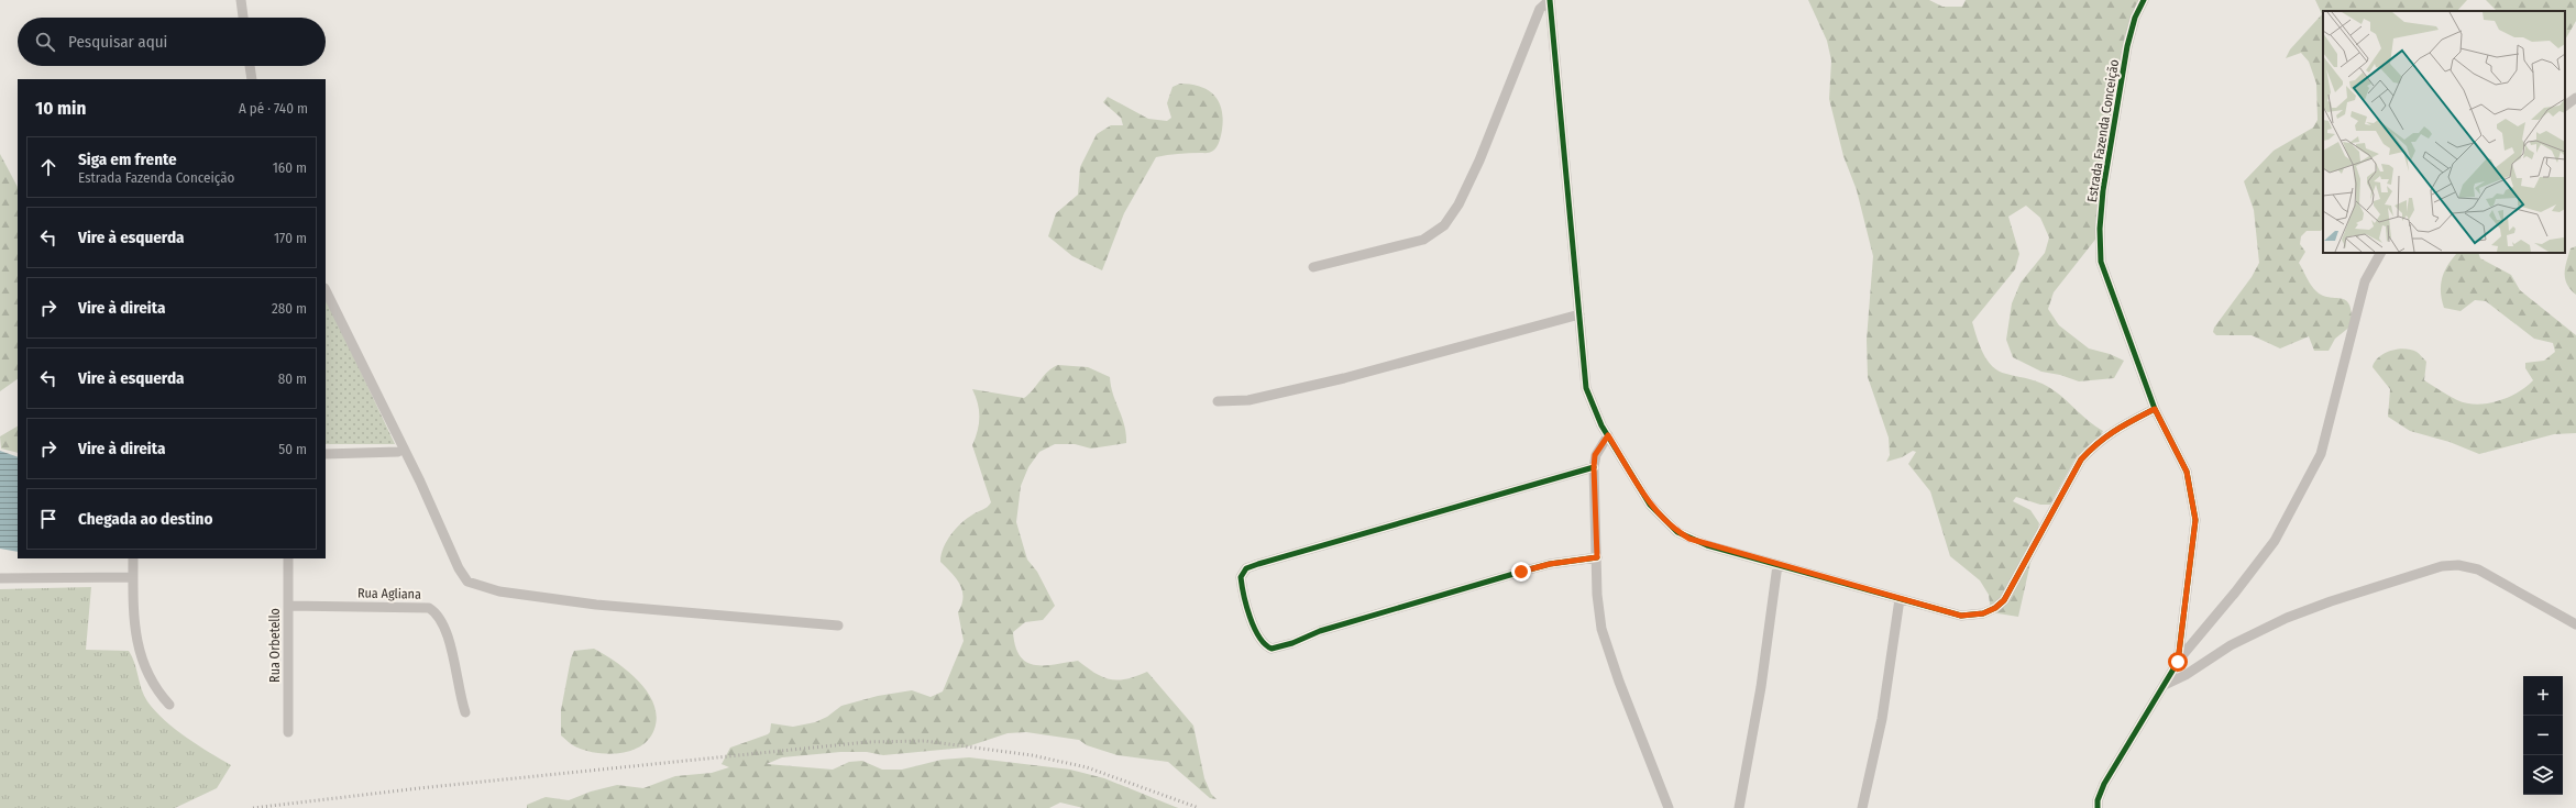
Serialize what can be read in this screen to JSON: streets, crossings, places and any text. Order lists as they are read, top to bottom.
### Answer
{
  "streets": {
    "street": ["Estrada Fazenda Conceição", "Rua Agliana", "Rua Orbetello"]
  },
  "crossings": [
    ["Rua Agliana", "Rua Orbetello"]
  ],
  "page": {
    "search": "Pesquisar aqui",
    "heading": ["10 min", "A pé · 740 m"],
    "list": [
      ["Siga em frente", "Estrada Fazenda Conceição", "160 m"],
      ["Vire à esquerda", "170 m"],
      ["Vire à direita", "280 m"],
      ["Vire à esquerda", "80 m"],
      ["Vire à direita", "50 m"],
      "Chegada ao destino"
    ],
    "map_buttons": ["+", "−"]
  }
}
